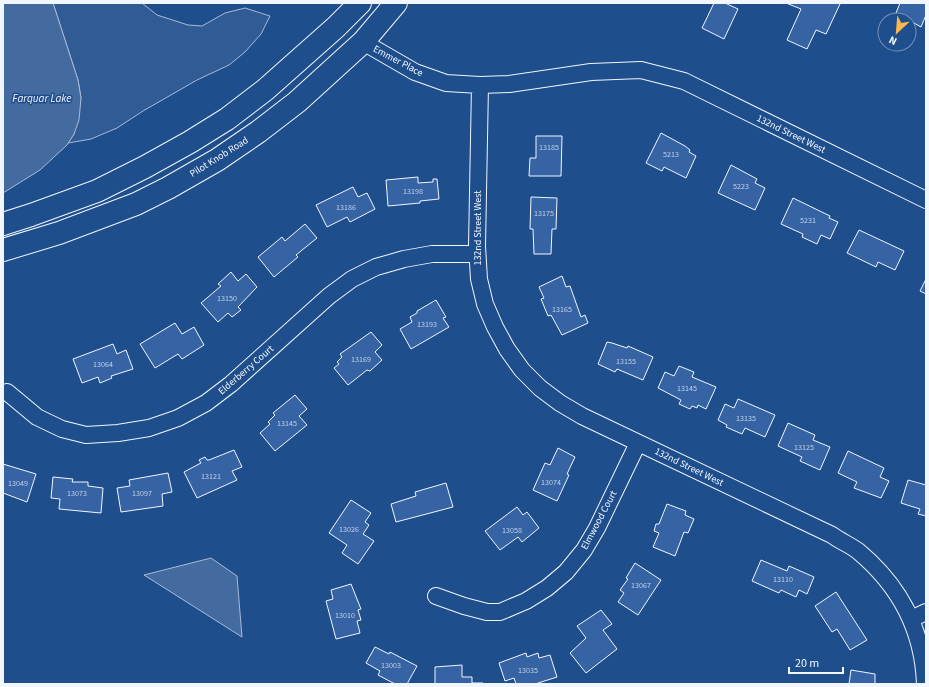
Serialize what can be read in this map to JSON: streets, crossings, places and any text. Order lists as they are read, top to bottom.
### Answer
{
  "streets": {
    "main road": ["Pilot Knob Road"],
    "street": [
      "Emmer Place",
      "132nd Street West",
      "Elderberry Court",
      "Elmwood Court"
    ]
  },
  "crossings": [
    ["Emmer Place", "132nd Street West"],
    ["Emmer Place", "Pilot Knob Road"],
    ["132nd Street West", "Elderberry Court"],
    ["132nd Street West", "Elmwood Court"]
  ],
  "water": ["Farquar Lake"],
  "house_numbers": [
    "13185",
    "5213",
    "5223",
    "13198",
    "13186",
    "13175",
    "5231",
    "13150",
    "13165",
    "13193",
    "13169",
    "13155",
    "13064",
    "13145",
    "13135",
    "13145",
    "13125",
    "13121",
    "13074",
    "13049",
    "13073",
    "13097",
    "13026",
    "13058",
    "13110",
    "13067",
    "13010",
    "13003",
    "13035"
  ],
  "scale_bar": "20 m",
  "north": "bottom left"
}
